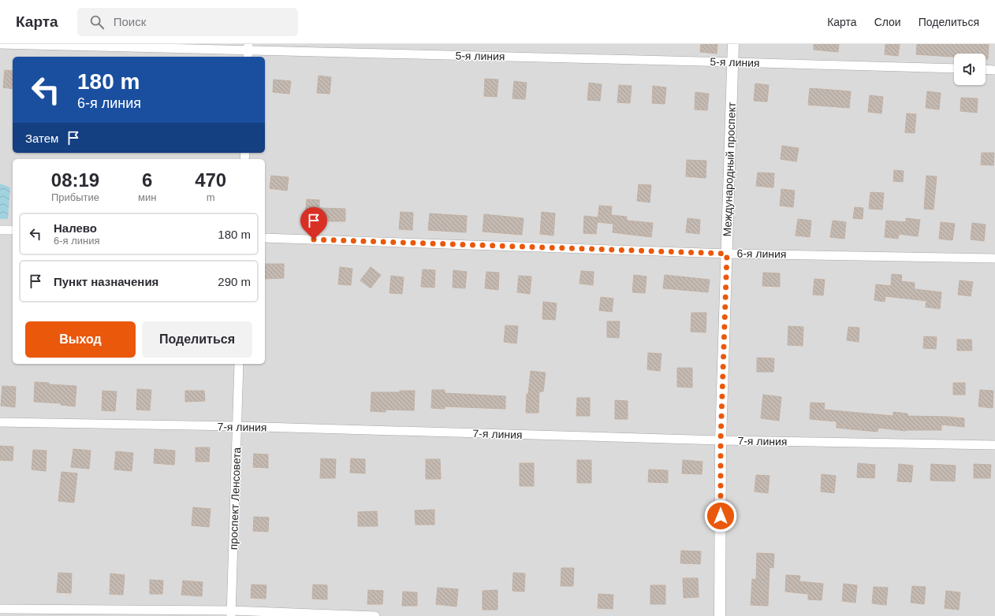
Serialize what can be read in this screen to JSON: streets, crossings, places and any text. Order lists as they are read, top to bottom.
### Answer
{
  "streets": {
    "street": [
      "5-я линия",
      "Международный проспект",
      "6-я линия",
      "7-я линия",
      "проспект Ленсовета"
    ]
  },
  "crossings": [
    ["5-я линия", "Международный проспект"],
    ["Международный проспект", "6-я линия"],
    ["Международный проспект", "7-я линия"],
    ["7-я линия", "проспект Ленсовета"]
  ],
  "page": {
    "header": "Карта",
    "search": "Поиск",
    "nav": ["Карта", "Слои", "Поделиться"],
    "turn": ["180 m", "6-я линия"],
    "then": "Затем",
    "eta": [
      "08:19",
      "Прибытие",
      "6",
      "мин",
      "470",
      "m"
    ],
    "list": [
      {
        "name": "Налево",
        "note": "6-я линия",
        "value": "180 m"
      },
      {
        "name": "Пункт назначения",
        "value": "290 m"
      }
    ],
    "buttons": ["Выход", "Поделиться"]
  }
}
